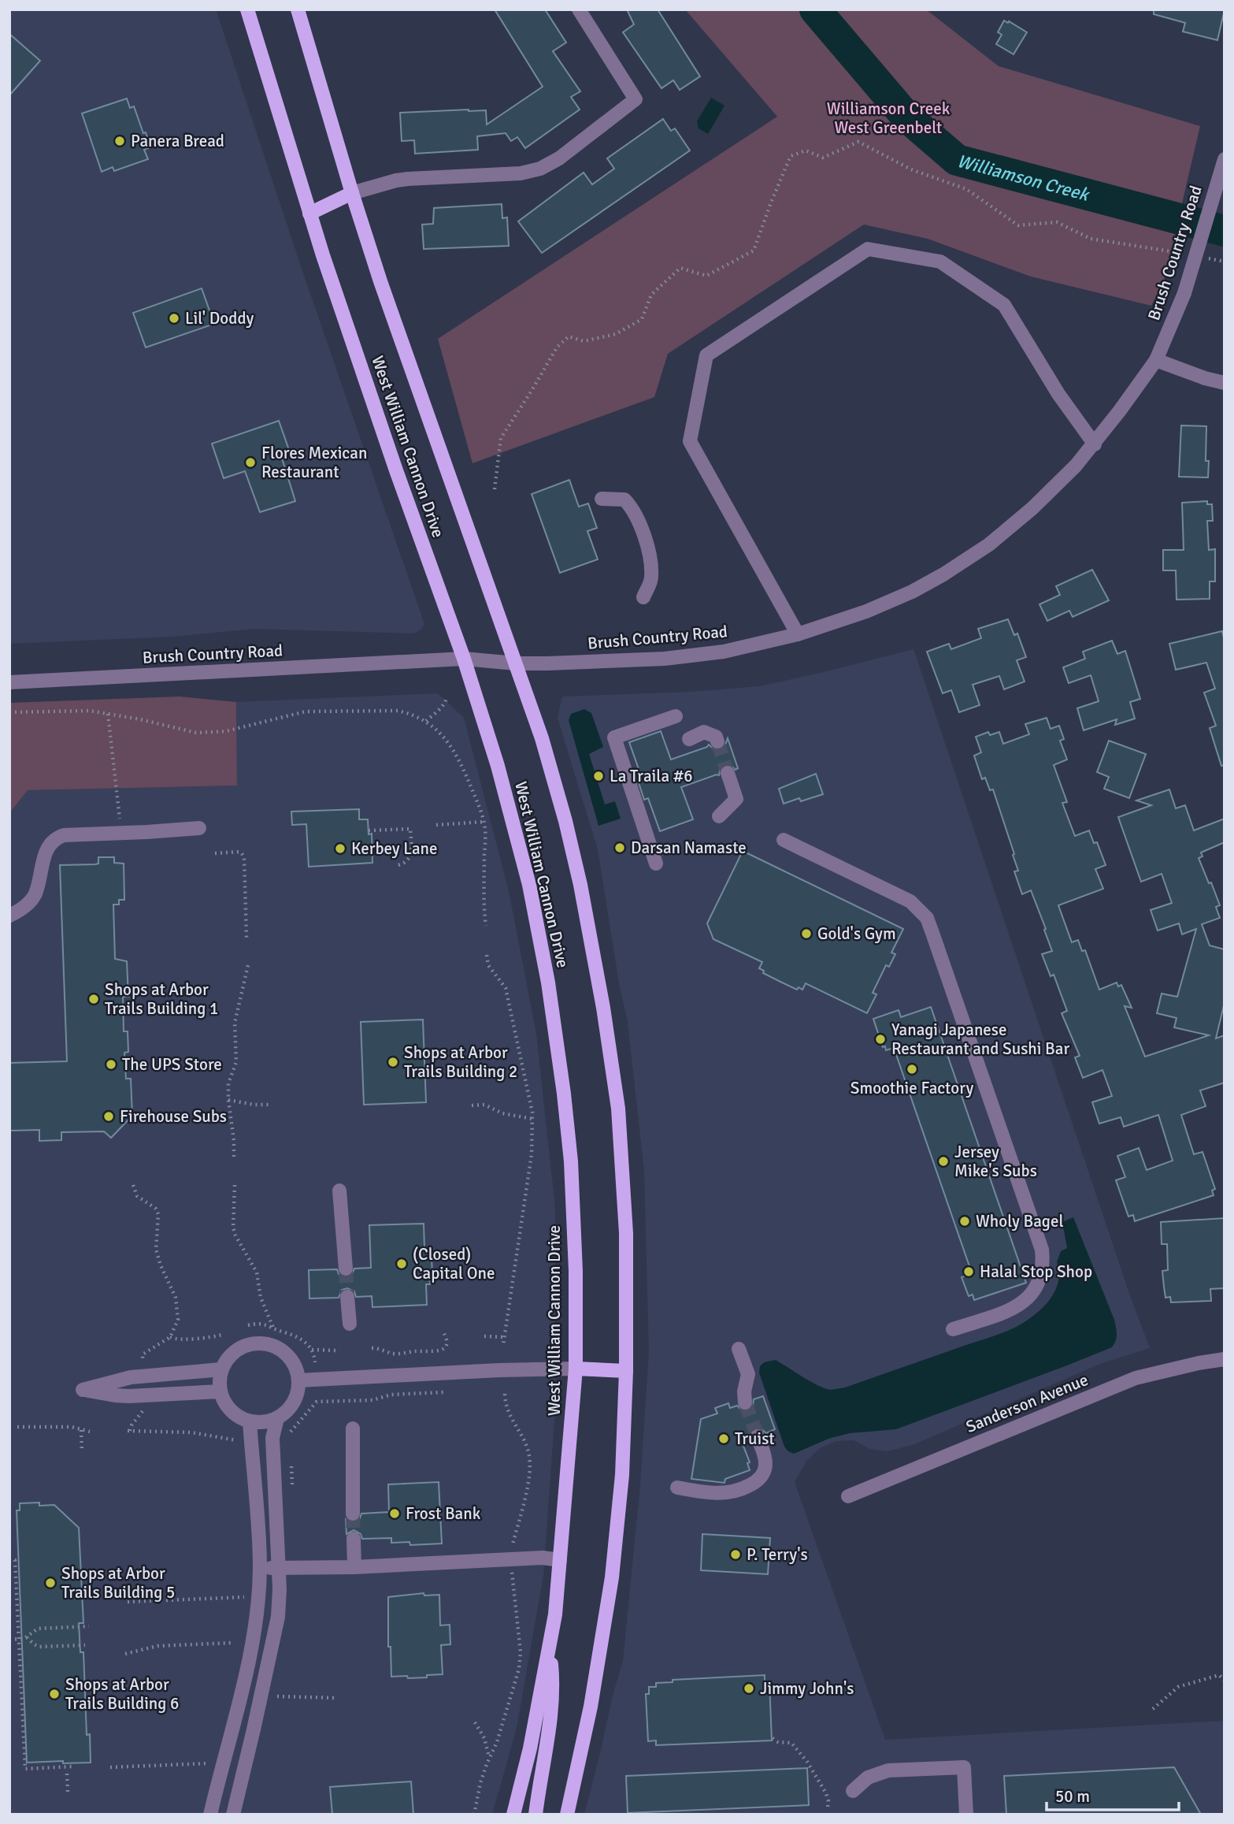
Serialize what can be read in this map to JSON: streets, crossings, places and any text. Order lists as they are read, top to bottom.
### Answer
{
  "streets": {
    "main road": ["West William Cannon Drive"],
    "street": ["Brush Country Road", "Sanderson Avenue"]
  },
  "crossings": [
    ["Brush Country Road", "West William Cannon Drive"]
  ],
  "water": ["Williamson Creek"],
  "parks": ["Williamson Creek West Greenbelt"],
  "places": [
    "Panera Bread",
    "Lil' Doddy",
    "Flores Mexican Restaurant",
    "La Traila #6",
    "Darsan Namaste",
    "Kerbey Lane",
    "Gold's Gym",
    "Shops at Arbor Trails Building 1",
    "Yanagi Japanese Restaurant and Sushi Bar",
    "Shops at Arbor Trails Building 2",
    "The UPS Store",
    "Smoothie Factory",
    "Firehouse Subs",
    "Jersey Mike's Subs",
    "Wholy Bagel",
    "(Closed) Capital One",
    "Halal Stop Shop",
    "Truist",
    "Frost Bank",
    "P. Terry's",
    "Shops at Arbor Trails Building 5",
    "Jimmy John's",
    "Shops at Arbor Trails Building 6"
  ],
  "scale_bar": "50 m"
}
